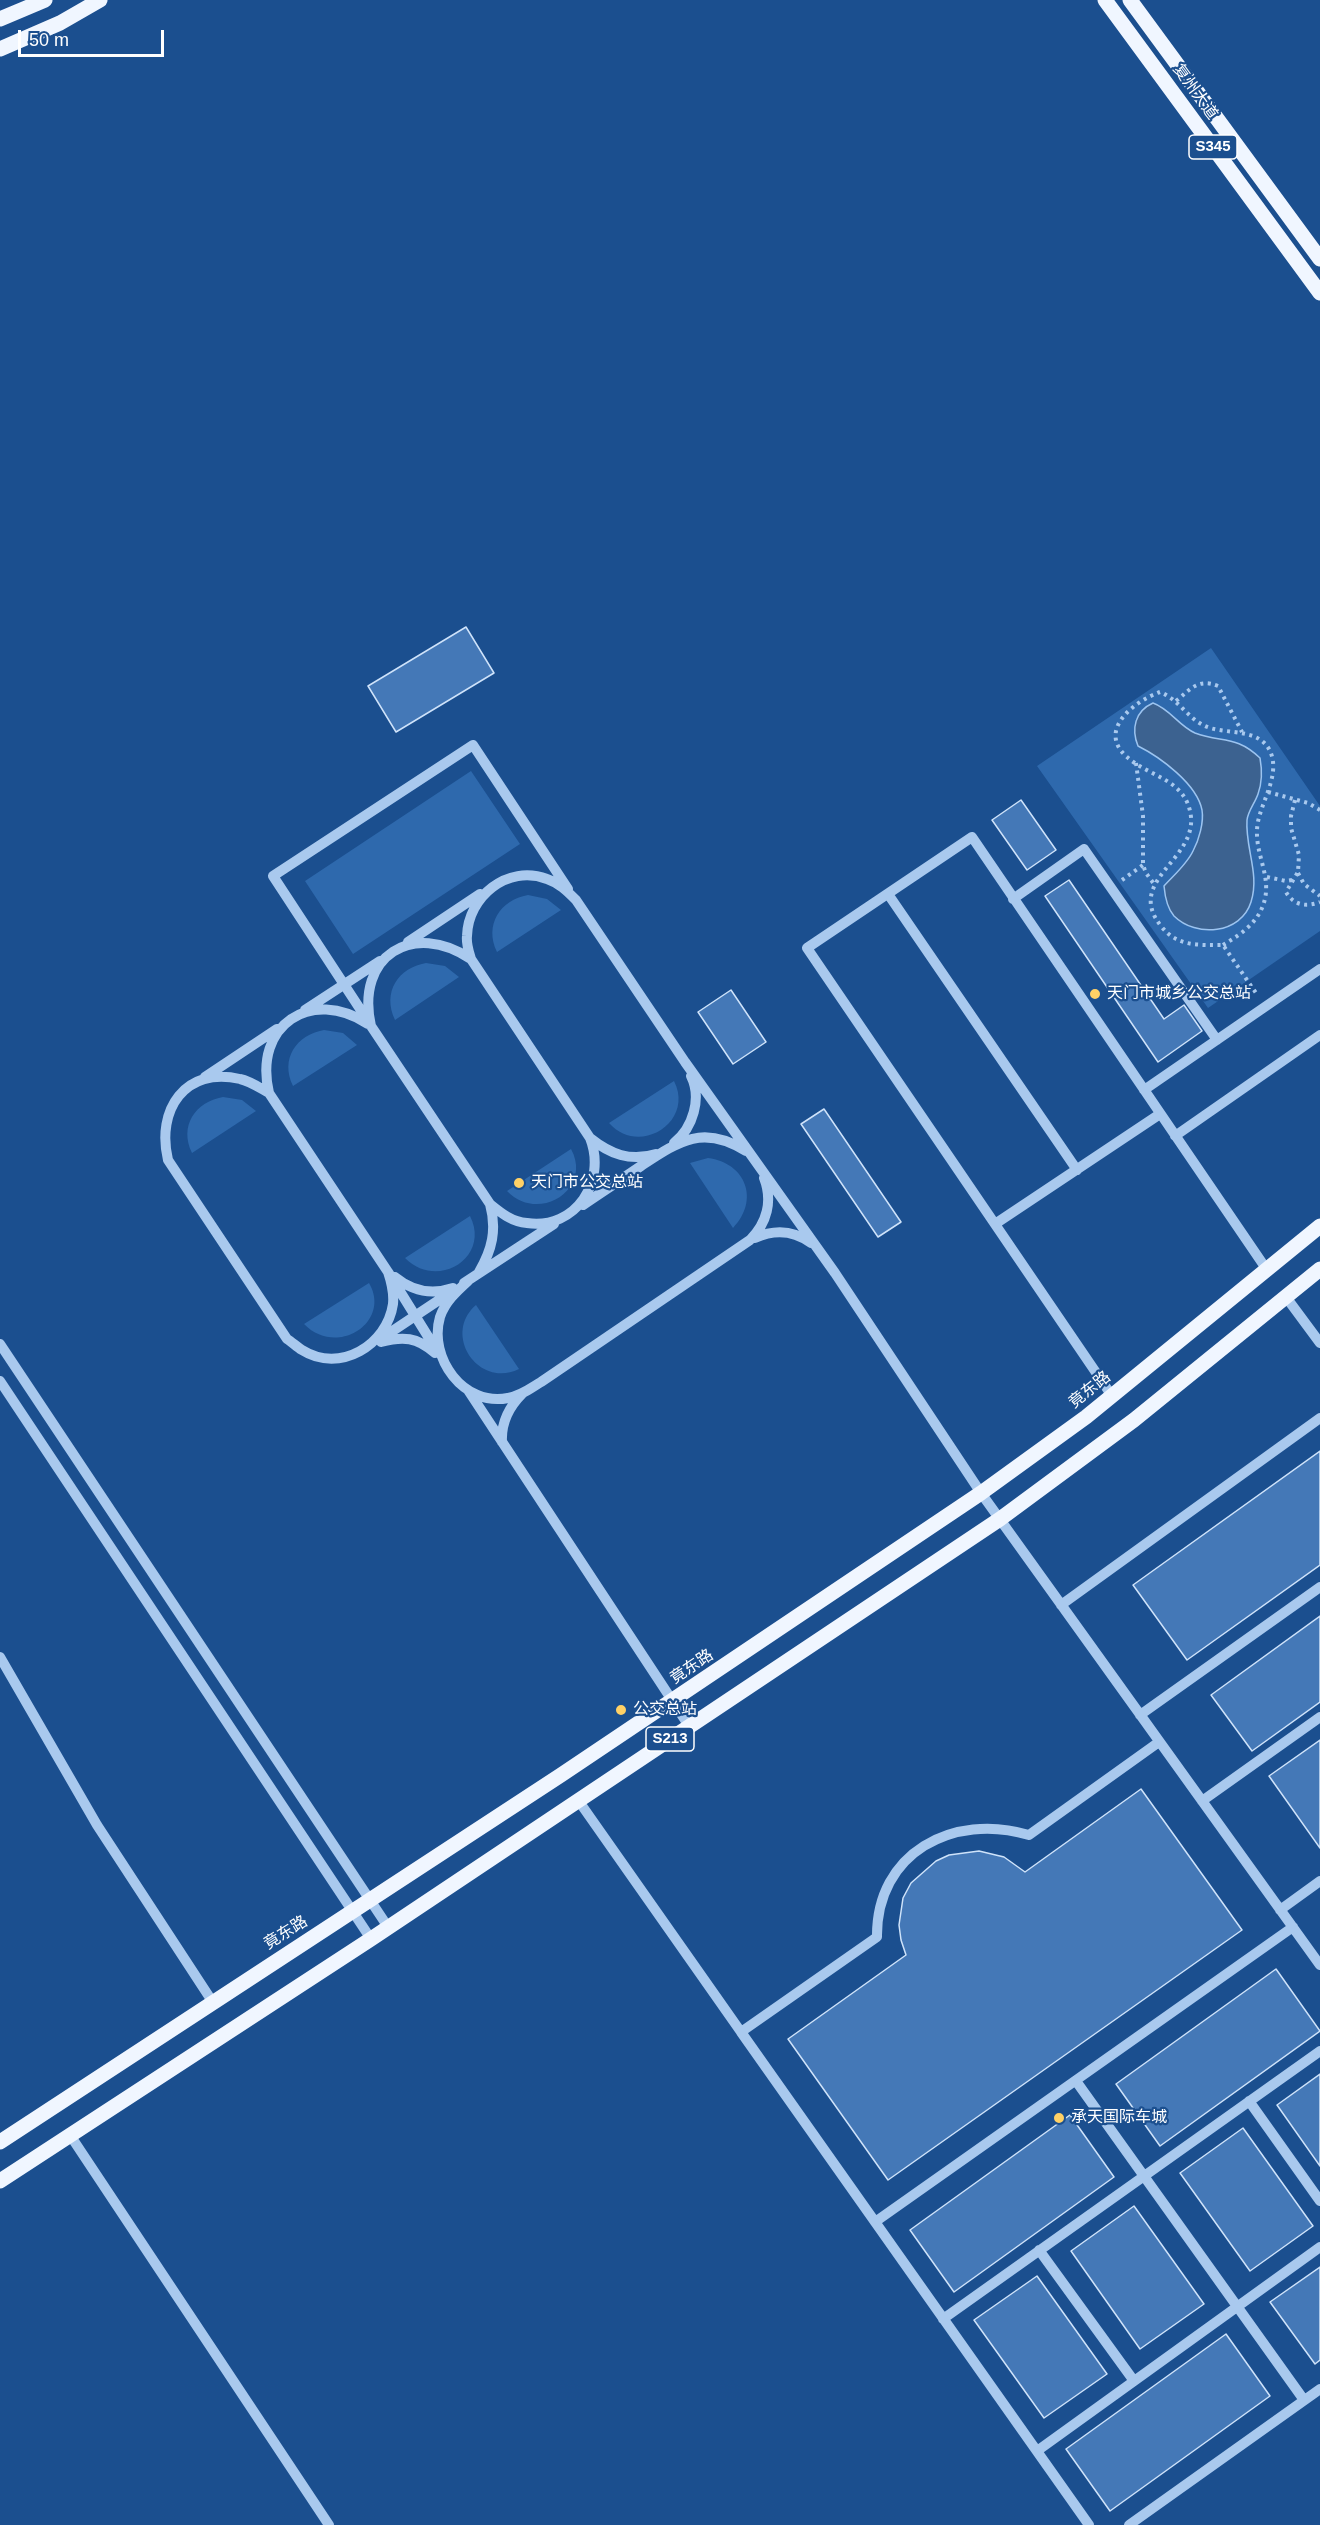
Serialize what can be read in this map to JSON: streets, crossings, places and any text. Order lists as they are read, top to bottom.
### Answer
{
  "streets": {
    "main road": [
      "复州大道",
      "S345",
      "竟东路",
      "S213"
    ]
  },
  "places": [
    "天门市城乡公交总站",
    "天门市公交总站",
    "公交总站",
    "承天国际车城"
  ],
  "scale_bar": "50 m"
}
